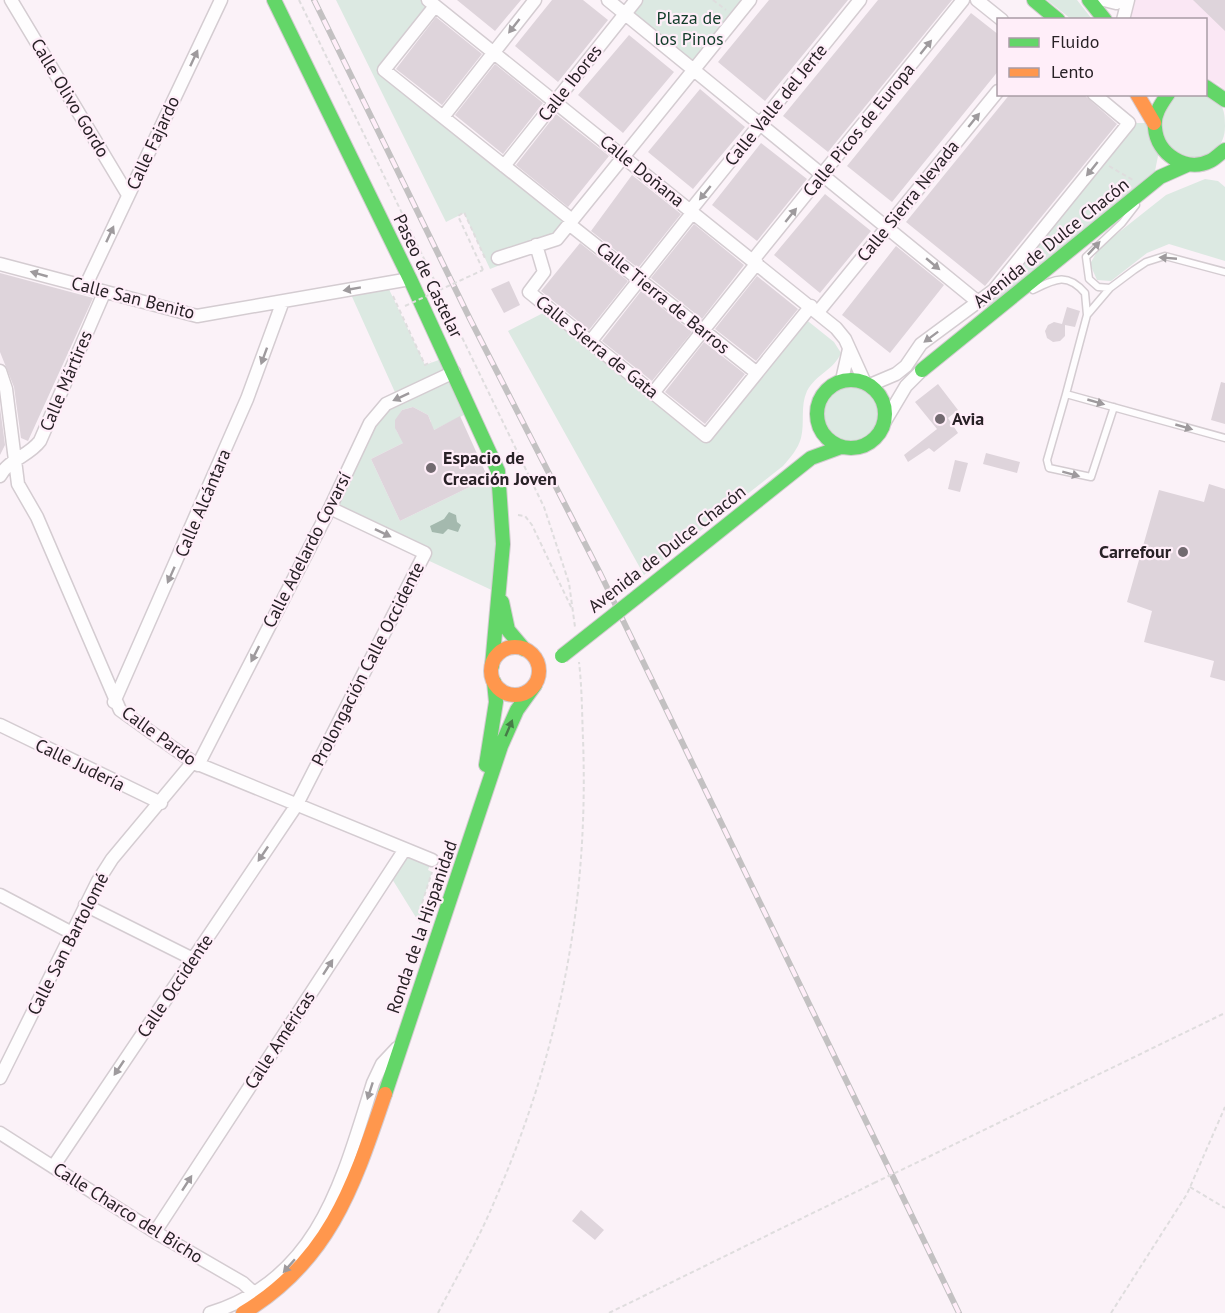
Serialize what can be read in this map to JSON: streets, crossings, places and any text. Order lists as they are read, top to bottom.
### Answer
{
  "streets": {
    "street": [
      "Calle Ibores",
      "Calle Olivo Gordo",
      "Calle Valle del Jerte",
      "Calle Picos de Europa",
      "Calle Fajardo",
      "Calle Doñana",
      "Calle Sierra Nevada",
      "Avenida de Dulce Chacón",
      "Paseo de Castelar",
      "Calle San Benito",
      "Calle Tierra de Barros",
      "Calle Sierra de Gata",
      "Calle Mártires",
      "Calle Alcántara",
      "Calle Adelardo Covarsí",
      "Prolongación Calle Occidente",
      "Calle Pardo",
      "Calle Judería",
      "Ronda de la Hispanidad",
      "Calle San Bartolomé",
      "Calle Occidente",
      "Calle Américas",
      "Calle Charco del Bicho"
    ]
  },
  "crossings": [
    ["Calle Ibores", "Calle Doñana"],
    ["Calle Ibores", "Calle Tierra de Barros"],
    ["Calle Olivo Gordo", "Calle Fajardo"],
    ["Calle Valle del Jerte", "Calle Doñana"],
    ["Calle Valle del Jerte", "Calle Tierra de Barros"],
    ["Calle Valle del Jerte", "Calle Sierra de Gata"],
    ["Calle Picos de Europa", "Calle Doñana"],
    ["Calle Picos de Europa", "Calle Tierra de Barros"],
    ["Calle Picos de Europa", "Calle Sierra de Gata"],
    ["Calle Fajardo", "Calle San Benito"],
    ["Calle Doñana", "Calle Sierra Nevada"],
    ["Calle Doñana", "Avenida de Dulce Chacón"],
    ["Calle Doñana", "Calle Tierra de Barros"],
    ["Calle Sierra Nevada", "Calle Tierra de Barros"],
    ["Calle Sierra Nevada", "Calle Sierra de Gata"],
    ["Avenida de Dulce Chacón", "Paseo de Castelar"],
    ["Avenida de Dulce Chacón", "Ronda de la Hispanidad"],
    ["Paseo de Castelar", "Calle San Benito"],
    ["Paseo de Castelar", "Calle Adelardo Covarsí"],
    ["Paseo de Castelar", "Ronda de la Hispanidad"],
    ["Calle San Benito", "Calle Mártires"],
    ["Calle San Benito", "Calle Alcántara"],
    ["Calle Mártires", "Calle Pardo"],
    ["Calle Alcántara", "Calle Pardo"],
    ["Calle Adelardo Covarsí", "Prolongación Calle Occidente"],
    ["Calle Adelardo Covarsí", "Calle Pardo"],
    ["Calle Adelardo Covarsí", "Calle San Bartolomé"],
    ["Prolongación Calle Occidente", "Calle Pardo"],
    ["Prolongación Calle Occidente", "Calle Occidente"],
    ["Calle Pardo", "Calle San Bartolomé"],
    ["Calle Pardo", "Calle Occidente"],
    ["Calle Pardo", "Calle Américas"],
    ["Calle Judería", "Calle San Bartolomé"],
    ["Ronda de la Hispanidad", "Calle Charco del Bicho"],
    ["Calle Occidente", "Calle Charco del Bicho"],
    ["Calle Américas", "Calle Charco del Bicho"]
  ],
  "one_way": [
    "Calle Picos de Europa",
    "Calle Fajardo",
    "Calle Sierra Nevada",
    "Calle San Benito",
    "Calle Alcántara",
    "Calle Adelardo Covarsí",
    "Calle Occidente",
    "Calle Américas"
  ],
  "parks": ["Plaza de los Pinos"],
  "places": ["Avia", "Espacio de Creación Joven", "Carrefour"],
  "legend": ["Fluido", "Lento"]
}
